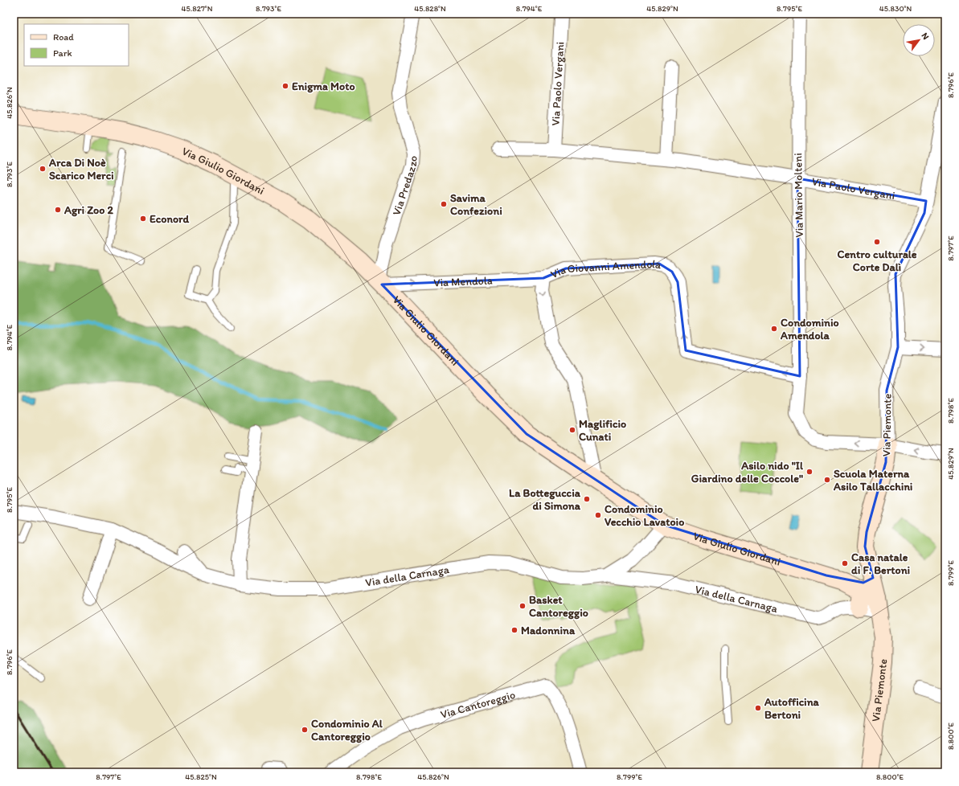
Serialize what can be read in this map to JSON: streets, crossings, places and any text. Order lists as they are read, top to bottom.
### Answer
{
  "streets": {
    "street": [
      "Via Paolo Vergani",
      "Via Giulio Giordani",
      "Via Predazzo",
      "Via Mario Molteni",
      "Via Giovanni Amendola",
      "Via Mendola",
      "Via Piemonte",
      "Via della Carnaga",
      "Via Cantoreggio"
    ]
  },
  "crossings": [
    ["Via Paolo Vergani", "Via Mario Molteni"],
    ["Via Paolo Vergani", "Via Piemonte"],
    ["Via Giulio Giordani", "Via Predazzo"],
    ["Via Giulio Giordani", "Via Giovanni Amendola"],
    ["Via Giulio Giordani", "Via Mendola"],
    ["Via Giulio Giordani", "Via Piemonte"],
    ["Via Giulio Giordani", "Via della Carnaga"],
    ["Via Predazzo", "Via Mendola"],
    ["Via Mario Molteni", "Via Giovanni Amendola"],
    ["Via Giovanni Amendola", "Via Mendola"],
    ["Via Piemonte", "Via della Carnaga"]
  ],
  "one_way": ["Via Mendola"],
  "places": [
    "Enigma Moto",
    "Arca Di Noè Scarico Merci",
    "Savima Confezioni",
    "Agri Zoo 2",
    "Econord",
    "Centro culturale Corte Dalì",
    "Condominio Amendola",
    "Maglificio Cunati",
    "Asilo nido \"Il Giardino delle Coccole\"",
    "Scuola Materna Asilo Tallacchini",
    "La Botteguccia di Simona",
    "Condominio Vecchio Lavatoio",
    "Casa natale di F. Bertoni",
    "Basket Cantoreggio",
    "Madonnina",
    "Autofficina Bertoni",
    "Condominio Al Cantoreggio"
  ],
  "legend": ["Road", "Park"],
  "north": "top right",
  "coordinates": [
    "45.827°N",
    "8.793°E",
    "45.828°N",
    "8.794°E",
    "45.829°N",
    "8.795°E",
    "45.830°N",
    "8.796°E",
    "45.826°N",
    "8.797°E",
    "8.798°E",
    "8.799°E",
    "8.800°E",
    "45.825°N"
  ]
}
